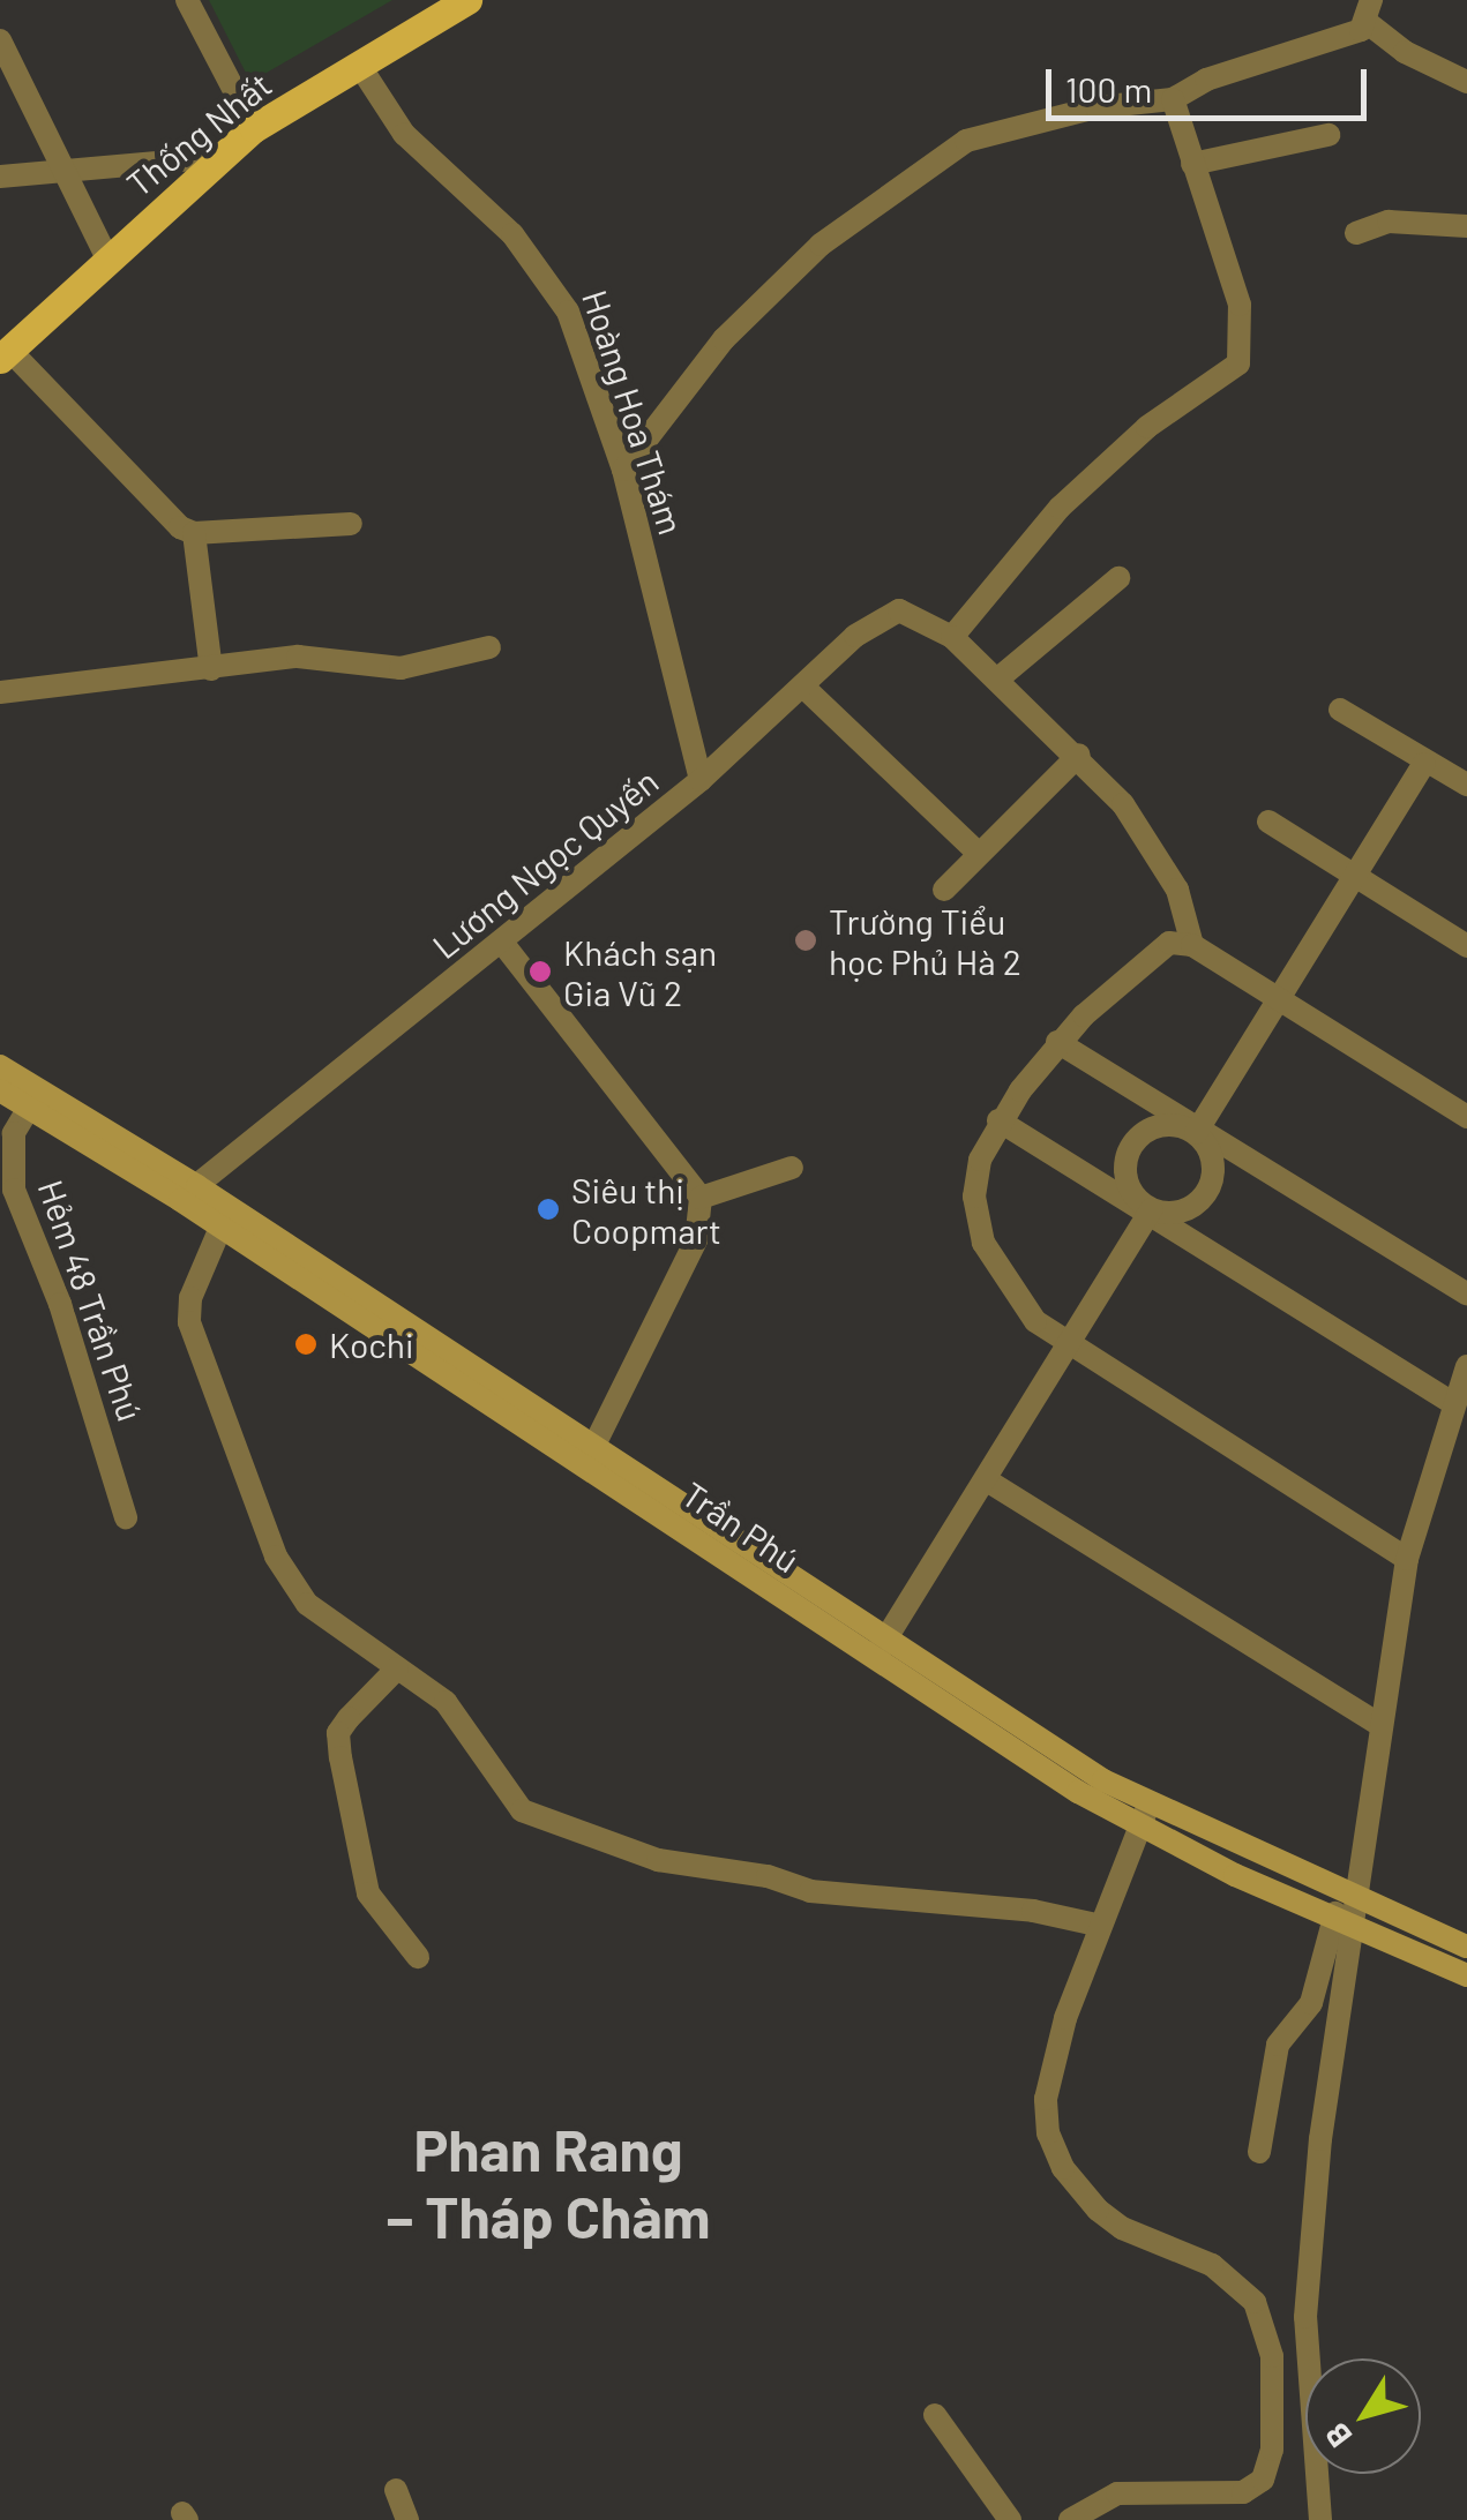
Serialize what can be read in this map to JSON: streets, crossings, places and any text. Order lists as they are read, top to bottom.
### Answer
{
  "streets": {
    "main road": ["Thống Nhất", "Trần Phú"],
    "street": ["Hoàng Hoa Thám", "Lương Ngọc Quyến", "Hẻm 48 Trần Phú"]
  },
  "crossings": [
    ["Thống Nhất", "Hoàng Hoa Thám"],
    ["Hoàng Hoa Thám", "Lương Ngọc Quyến"],
    ["Lương Ngọc Quyến", "Trần Phú"],
    ["Hẻm 48 Trần Phú", "Trần Phú"]
  ],
  "districts": ["Phan Rang – Tháp Chàm"],
  "places": [
    "Trường Tiểu học Phủ Hà 2",
    "Khách sạn Gia Vũ 2",
    "Siêu thị Coopmart",
    "Kochi"
  ],
  "scale_bar": "100 m",
  "north": "bottom left"
}
